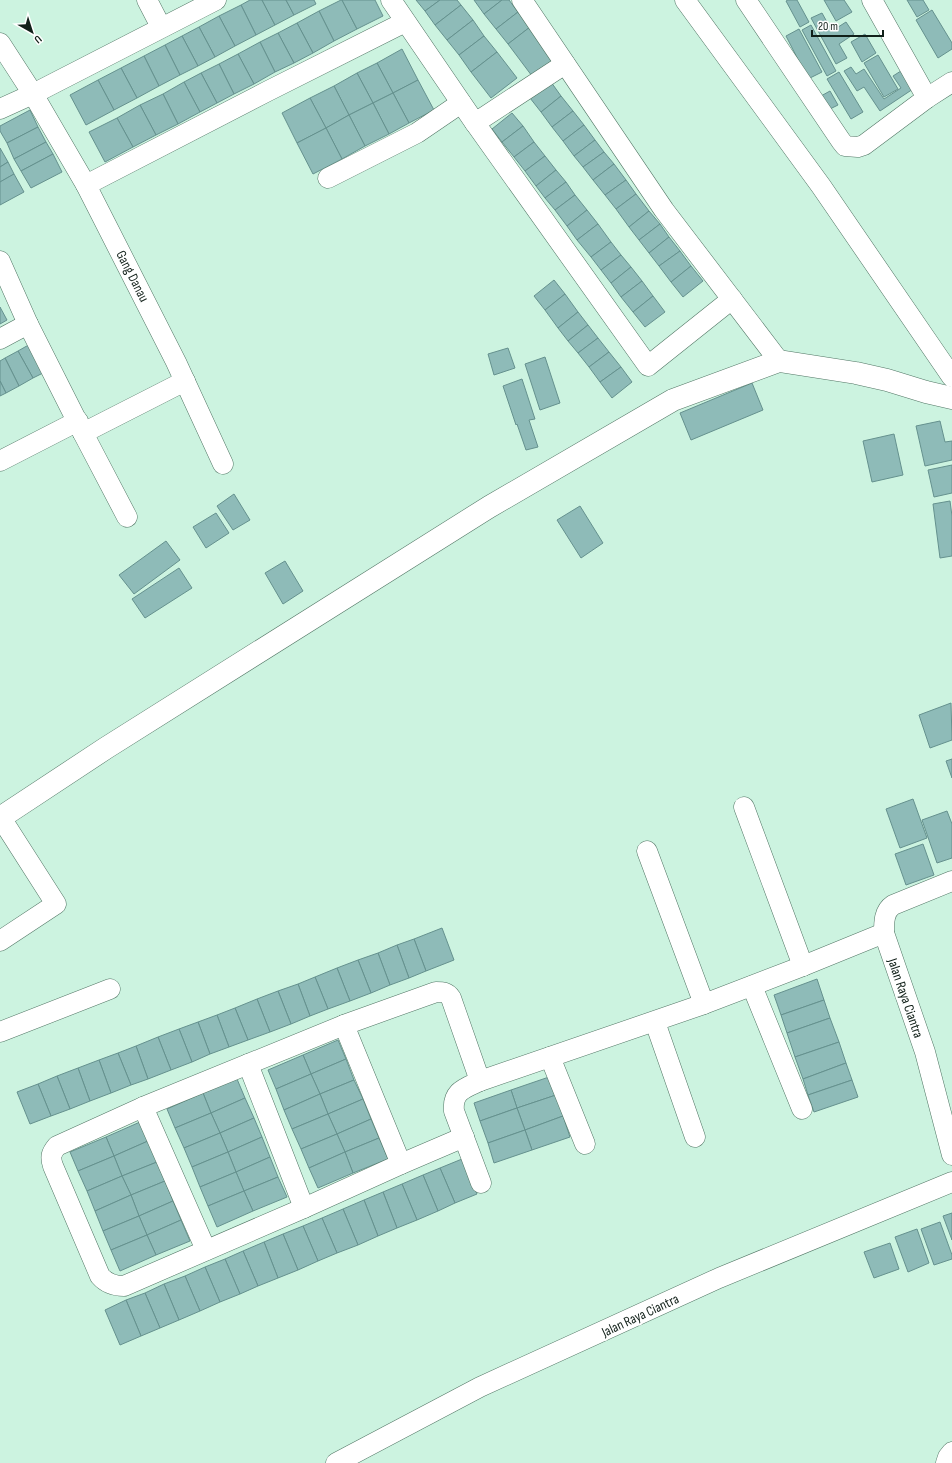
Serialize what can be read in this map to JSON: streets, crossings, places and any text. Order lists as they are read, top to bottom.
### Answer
{
  "streets": {
    "street": ["Gang Danau", "Jalan Raya Ciantra"]
  },
  "scale_bar": "20 m",
  "north": "bottom right"
}
